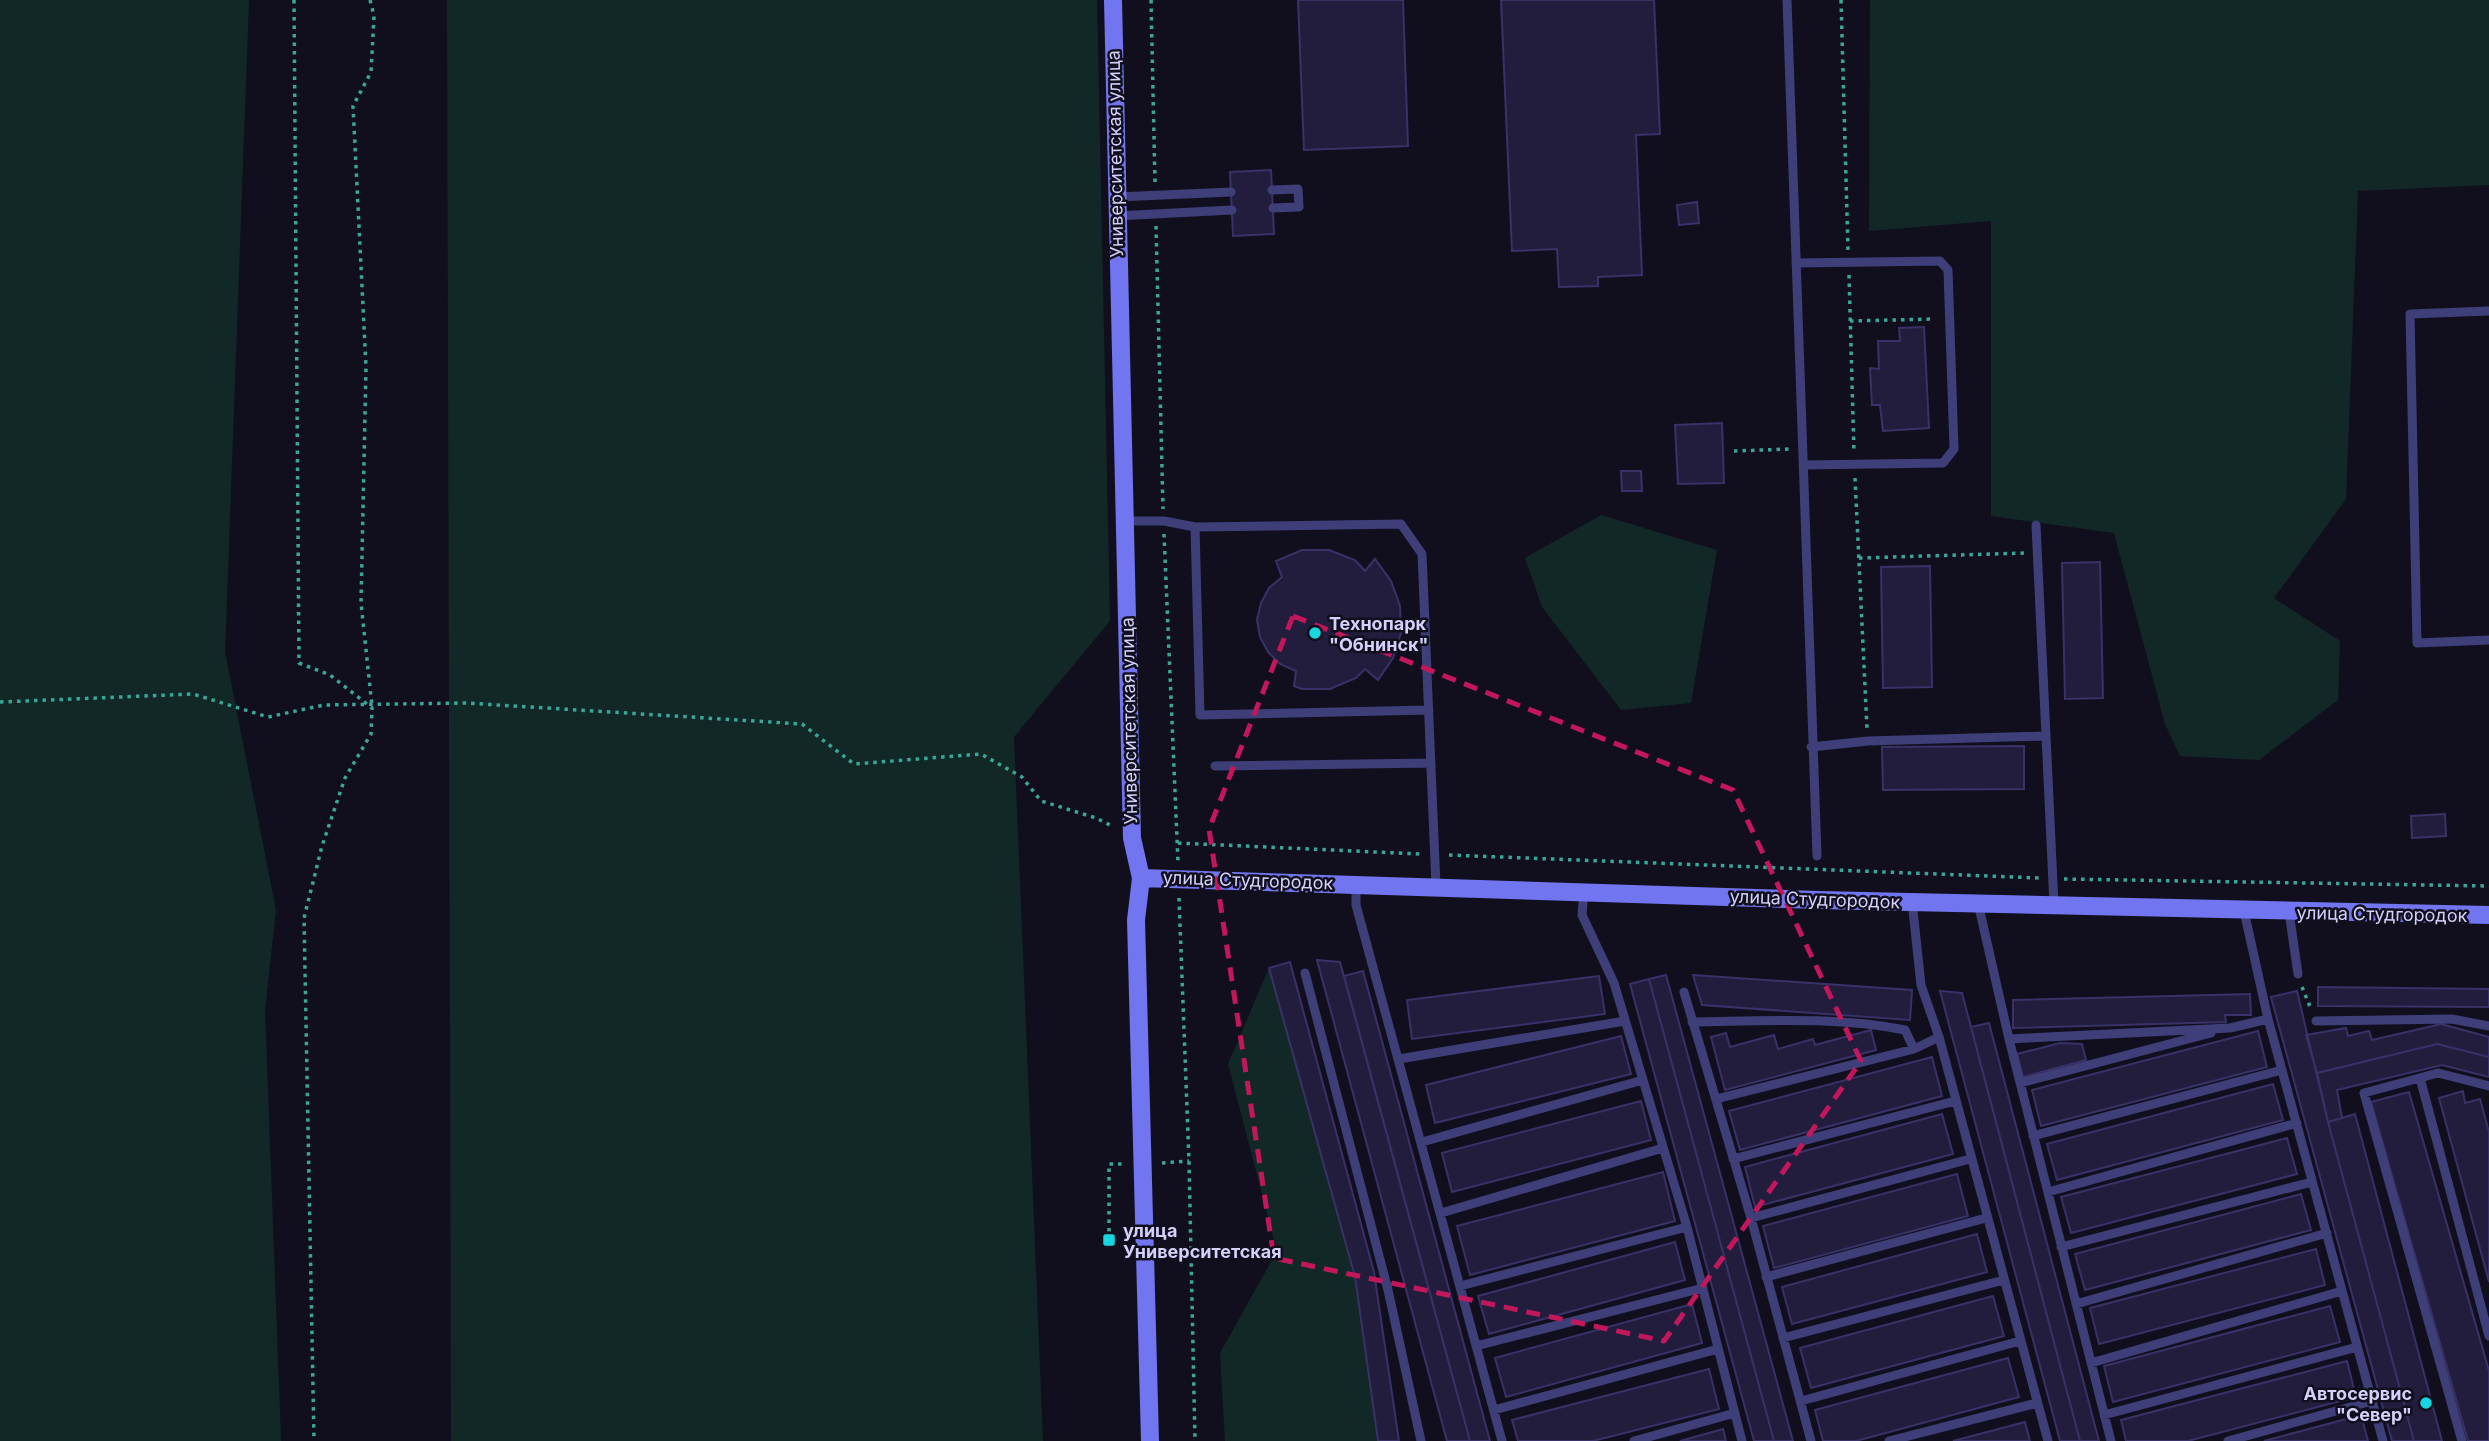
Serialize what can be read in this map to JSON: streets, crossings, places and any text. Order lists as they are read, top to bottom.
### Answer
{
  "streets": {
    "street": ["Университетская улица", "улица Студгородок"]
  },
  "crossings": [
    ["Университетская улица", "улица Студгородок"]
  ],
  "places": {
    "other": ["Технопарк \"Обнинск\"", "Автосервис \"Север\""],
    "transit": ["улица Университетская"]
  }
}
